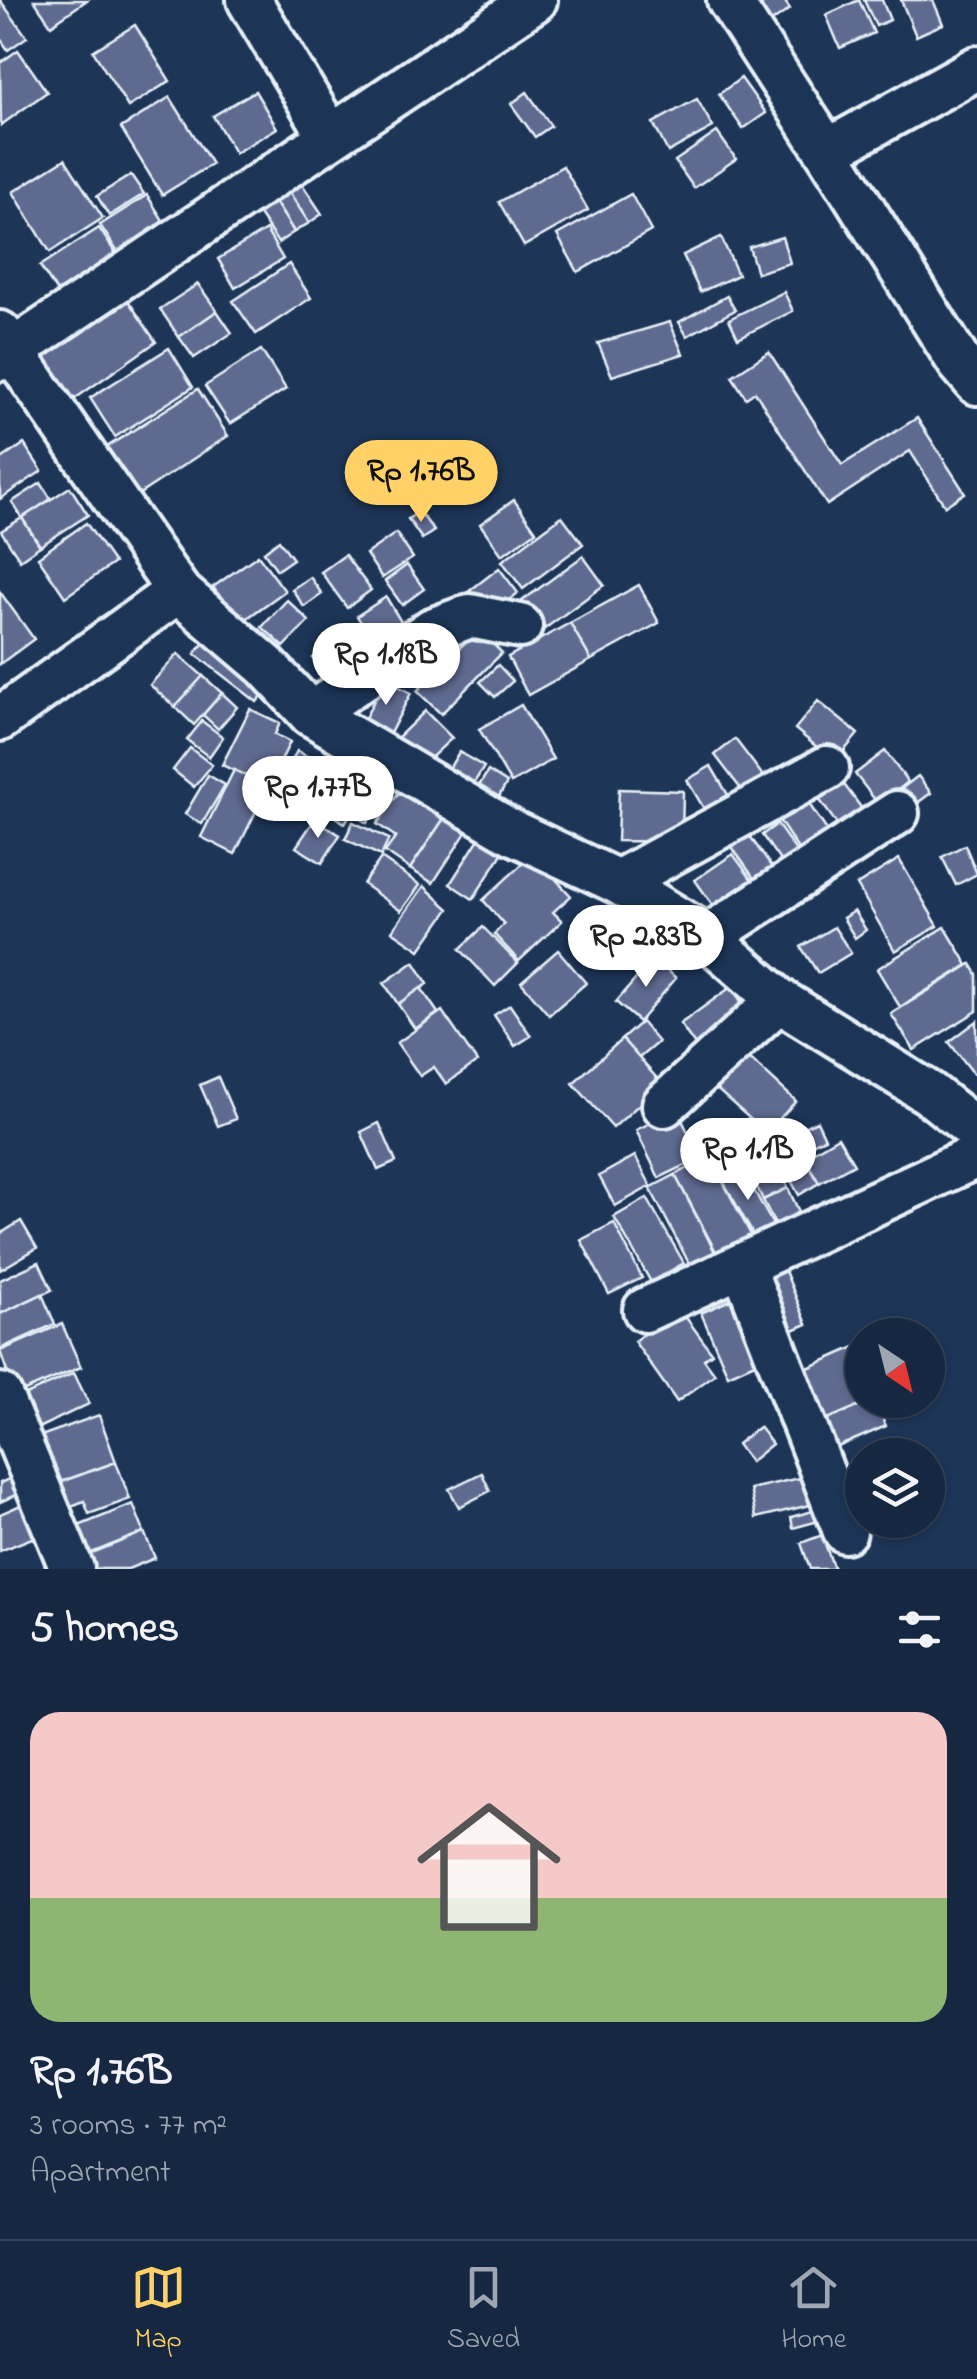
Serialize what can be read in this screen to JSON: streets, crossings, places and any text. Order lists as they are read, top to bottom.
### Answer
{
  "north": "bottom right",
  "page": {
    "price": [
      "Rp 1.76B",
      "Rp 1.18B",
      "Rp 1.77B",
      "Rp 2.83B",
      "Rp 1.1B"
    ],
    "heading": "5 homes",
    "list": [
      {
        "name": "Rp 1.76B",
        "note": "3 rooms · 77 m² · Apartment"
      }
    ],
    "tabs": ["Map", "Saved", "Home"]
  }
}
